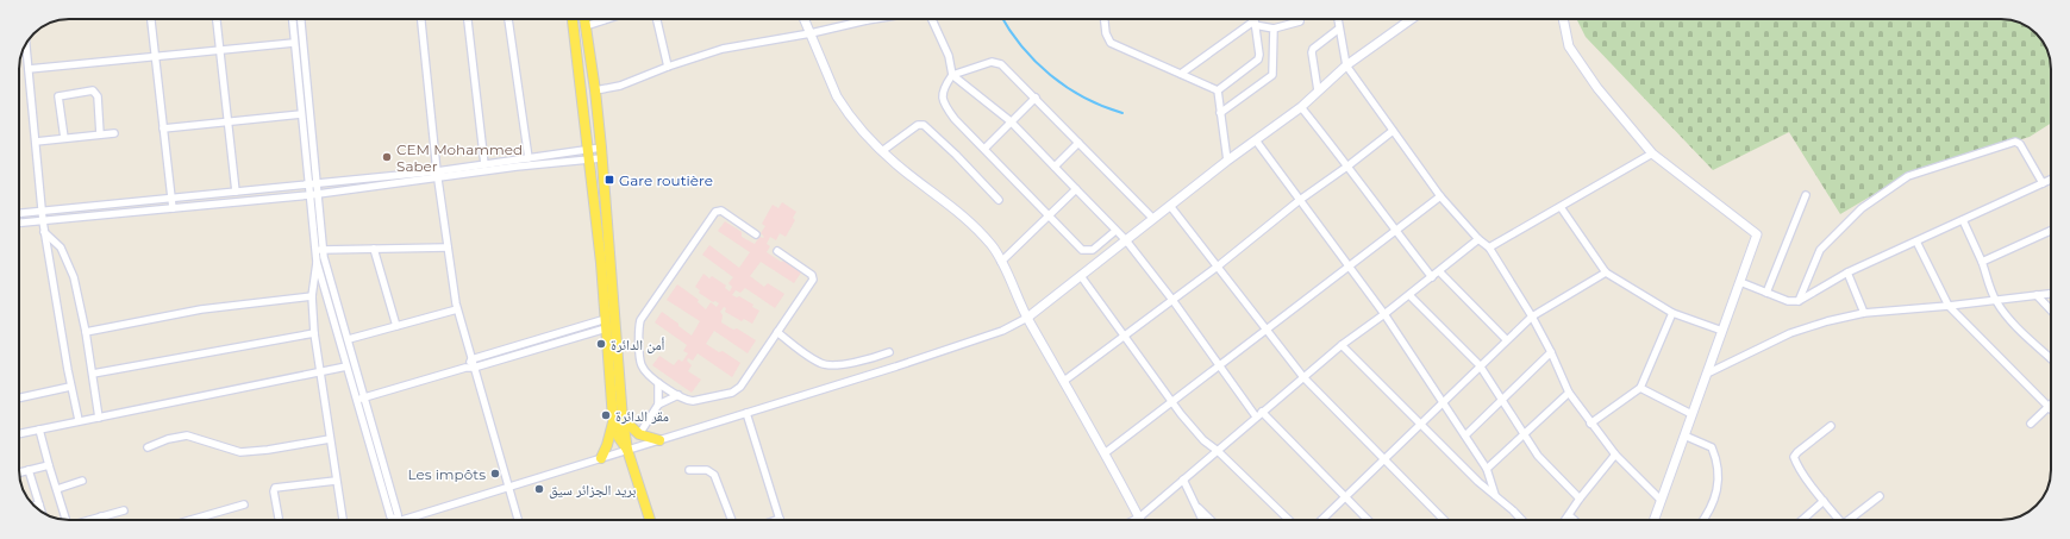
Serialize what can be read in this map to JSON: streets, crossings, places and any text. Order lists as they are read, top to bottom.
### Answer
{
  "places": {
    "other": [
      "CEM Mohammed Saber",
      "أمن الدائرة",
      "مقر الدائرة",
      "Les impôts",
      "بريد الجزائر سيق"
    ],
    "transit": ["Gare routière"]
  }
}
